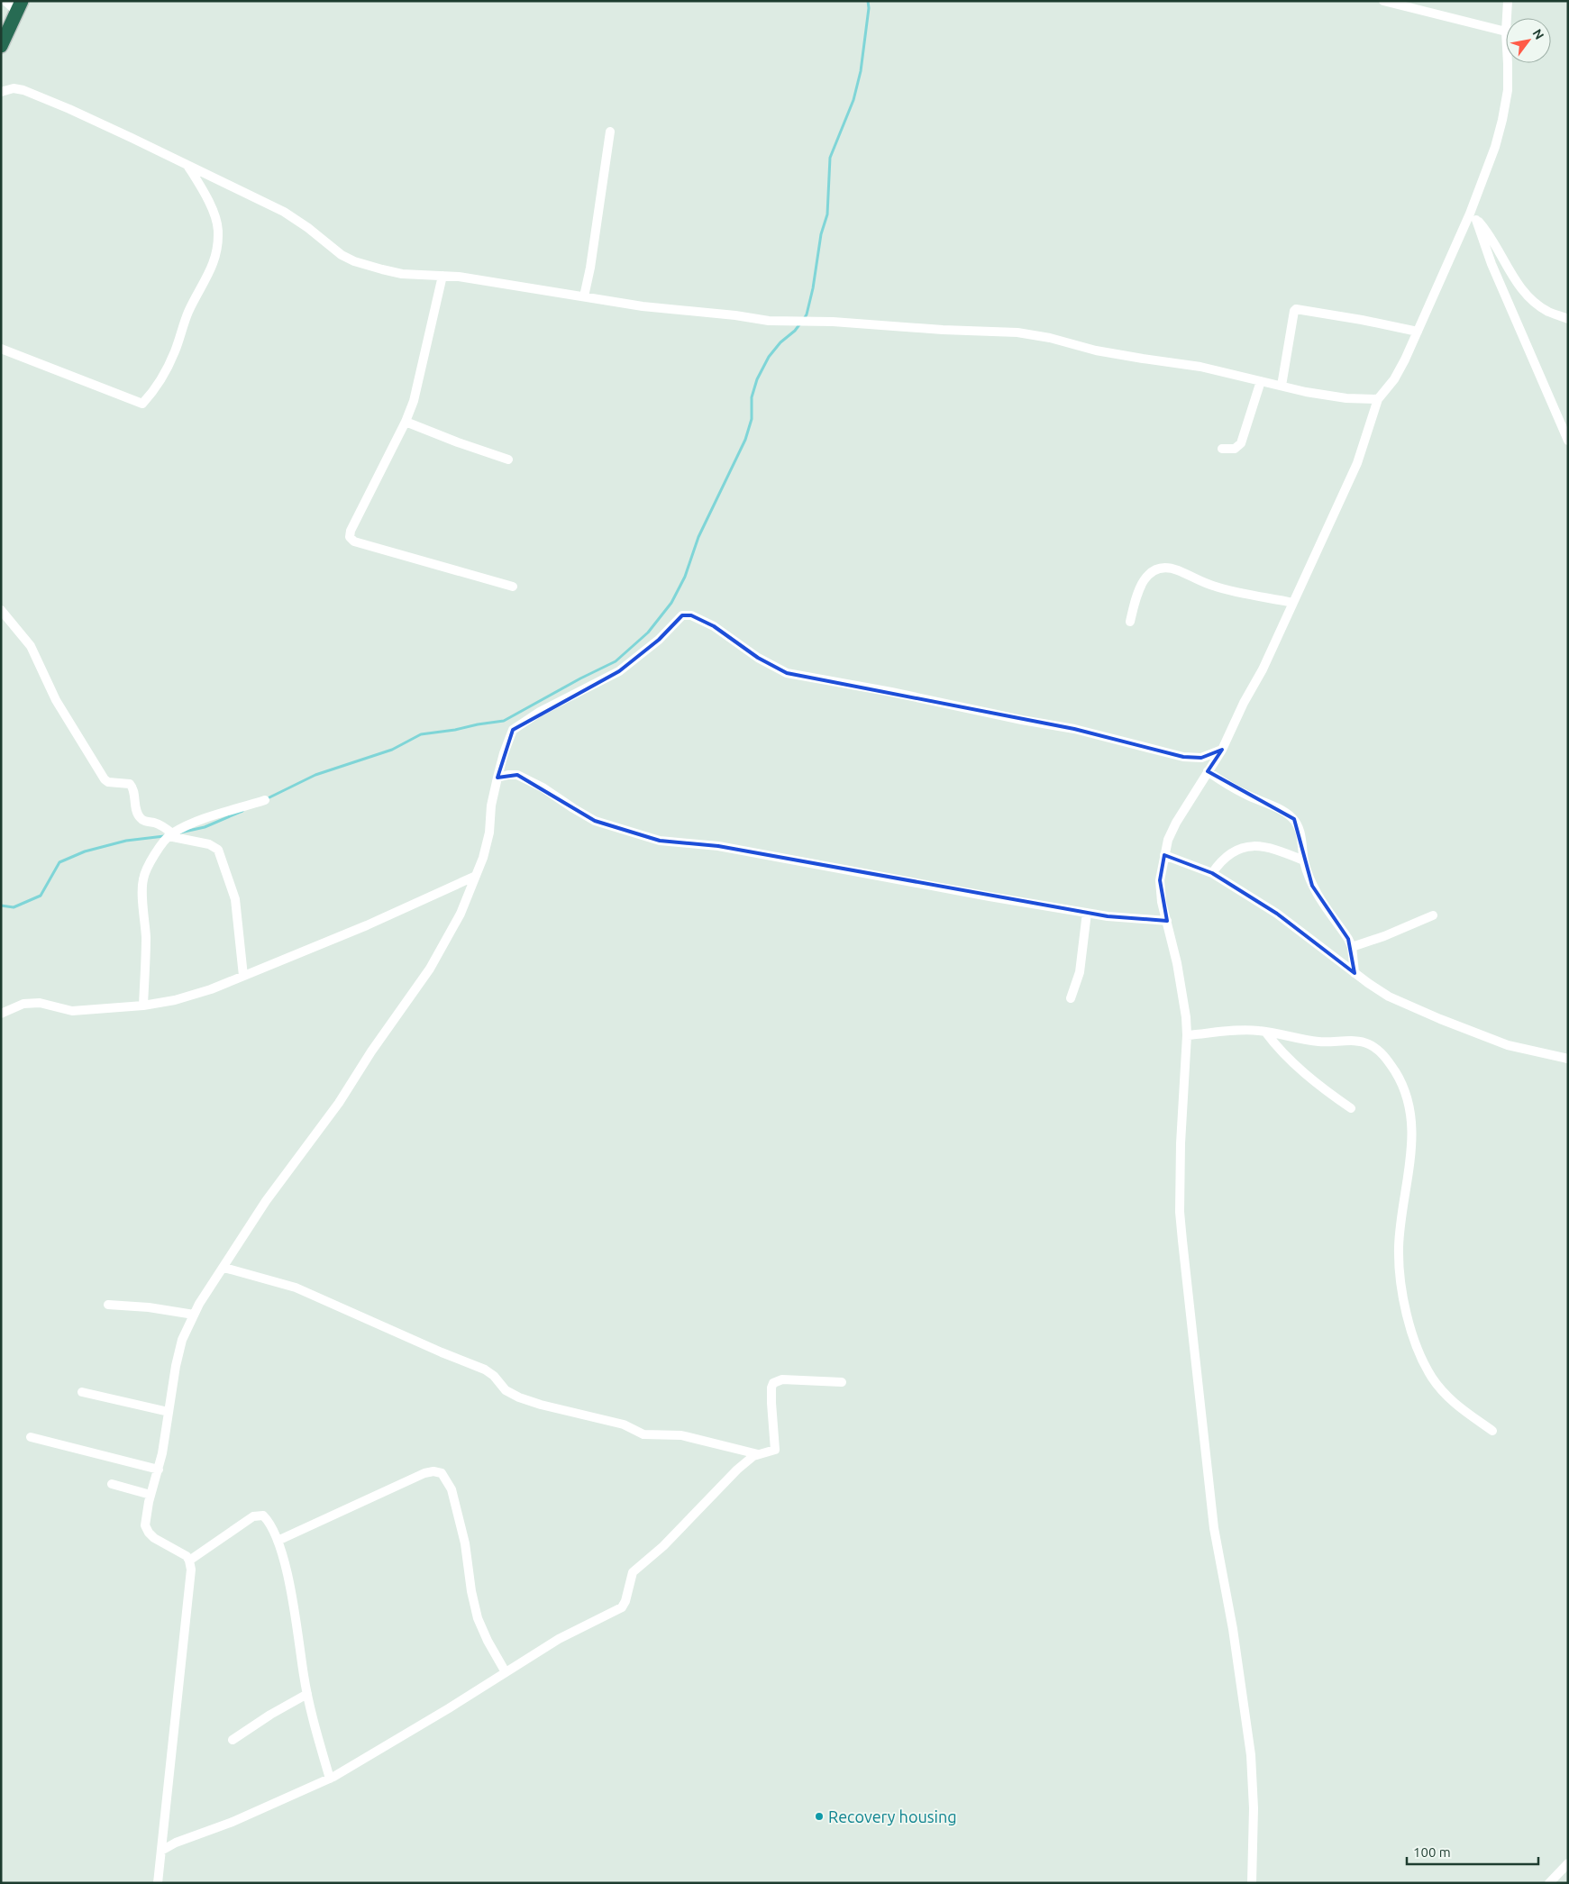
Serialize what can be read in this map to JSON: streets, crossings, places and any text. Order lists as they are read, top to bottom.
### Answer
{
  "places": ["Recovery housing"],
  "scale_bar": "100 m",
  "north": "top right"
}
